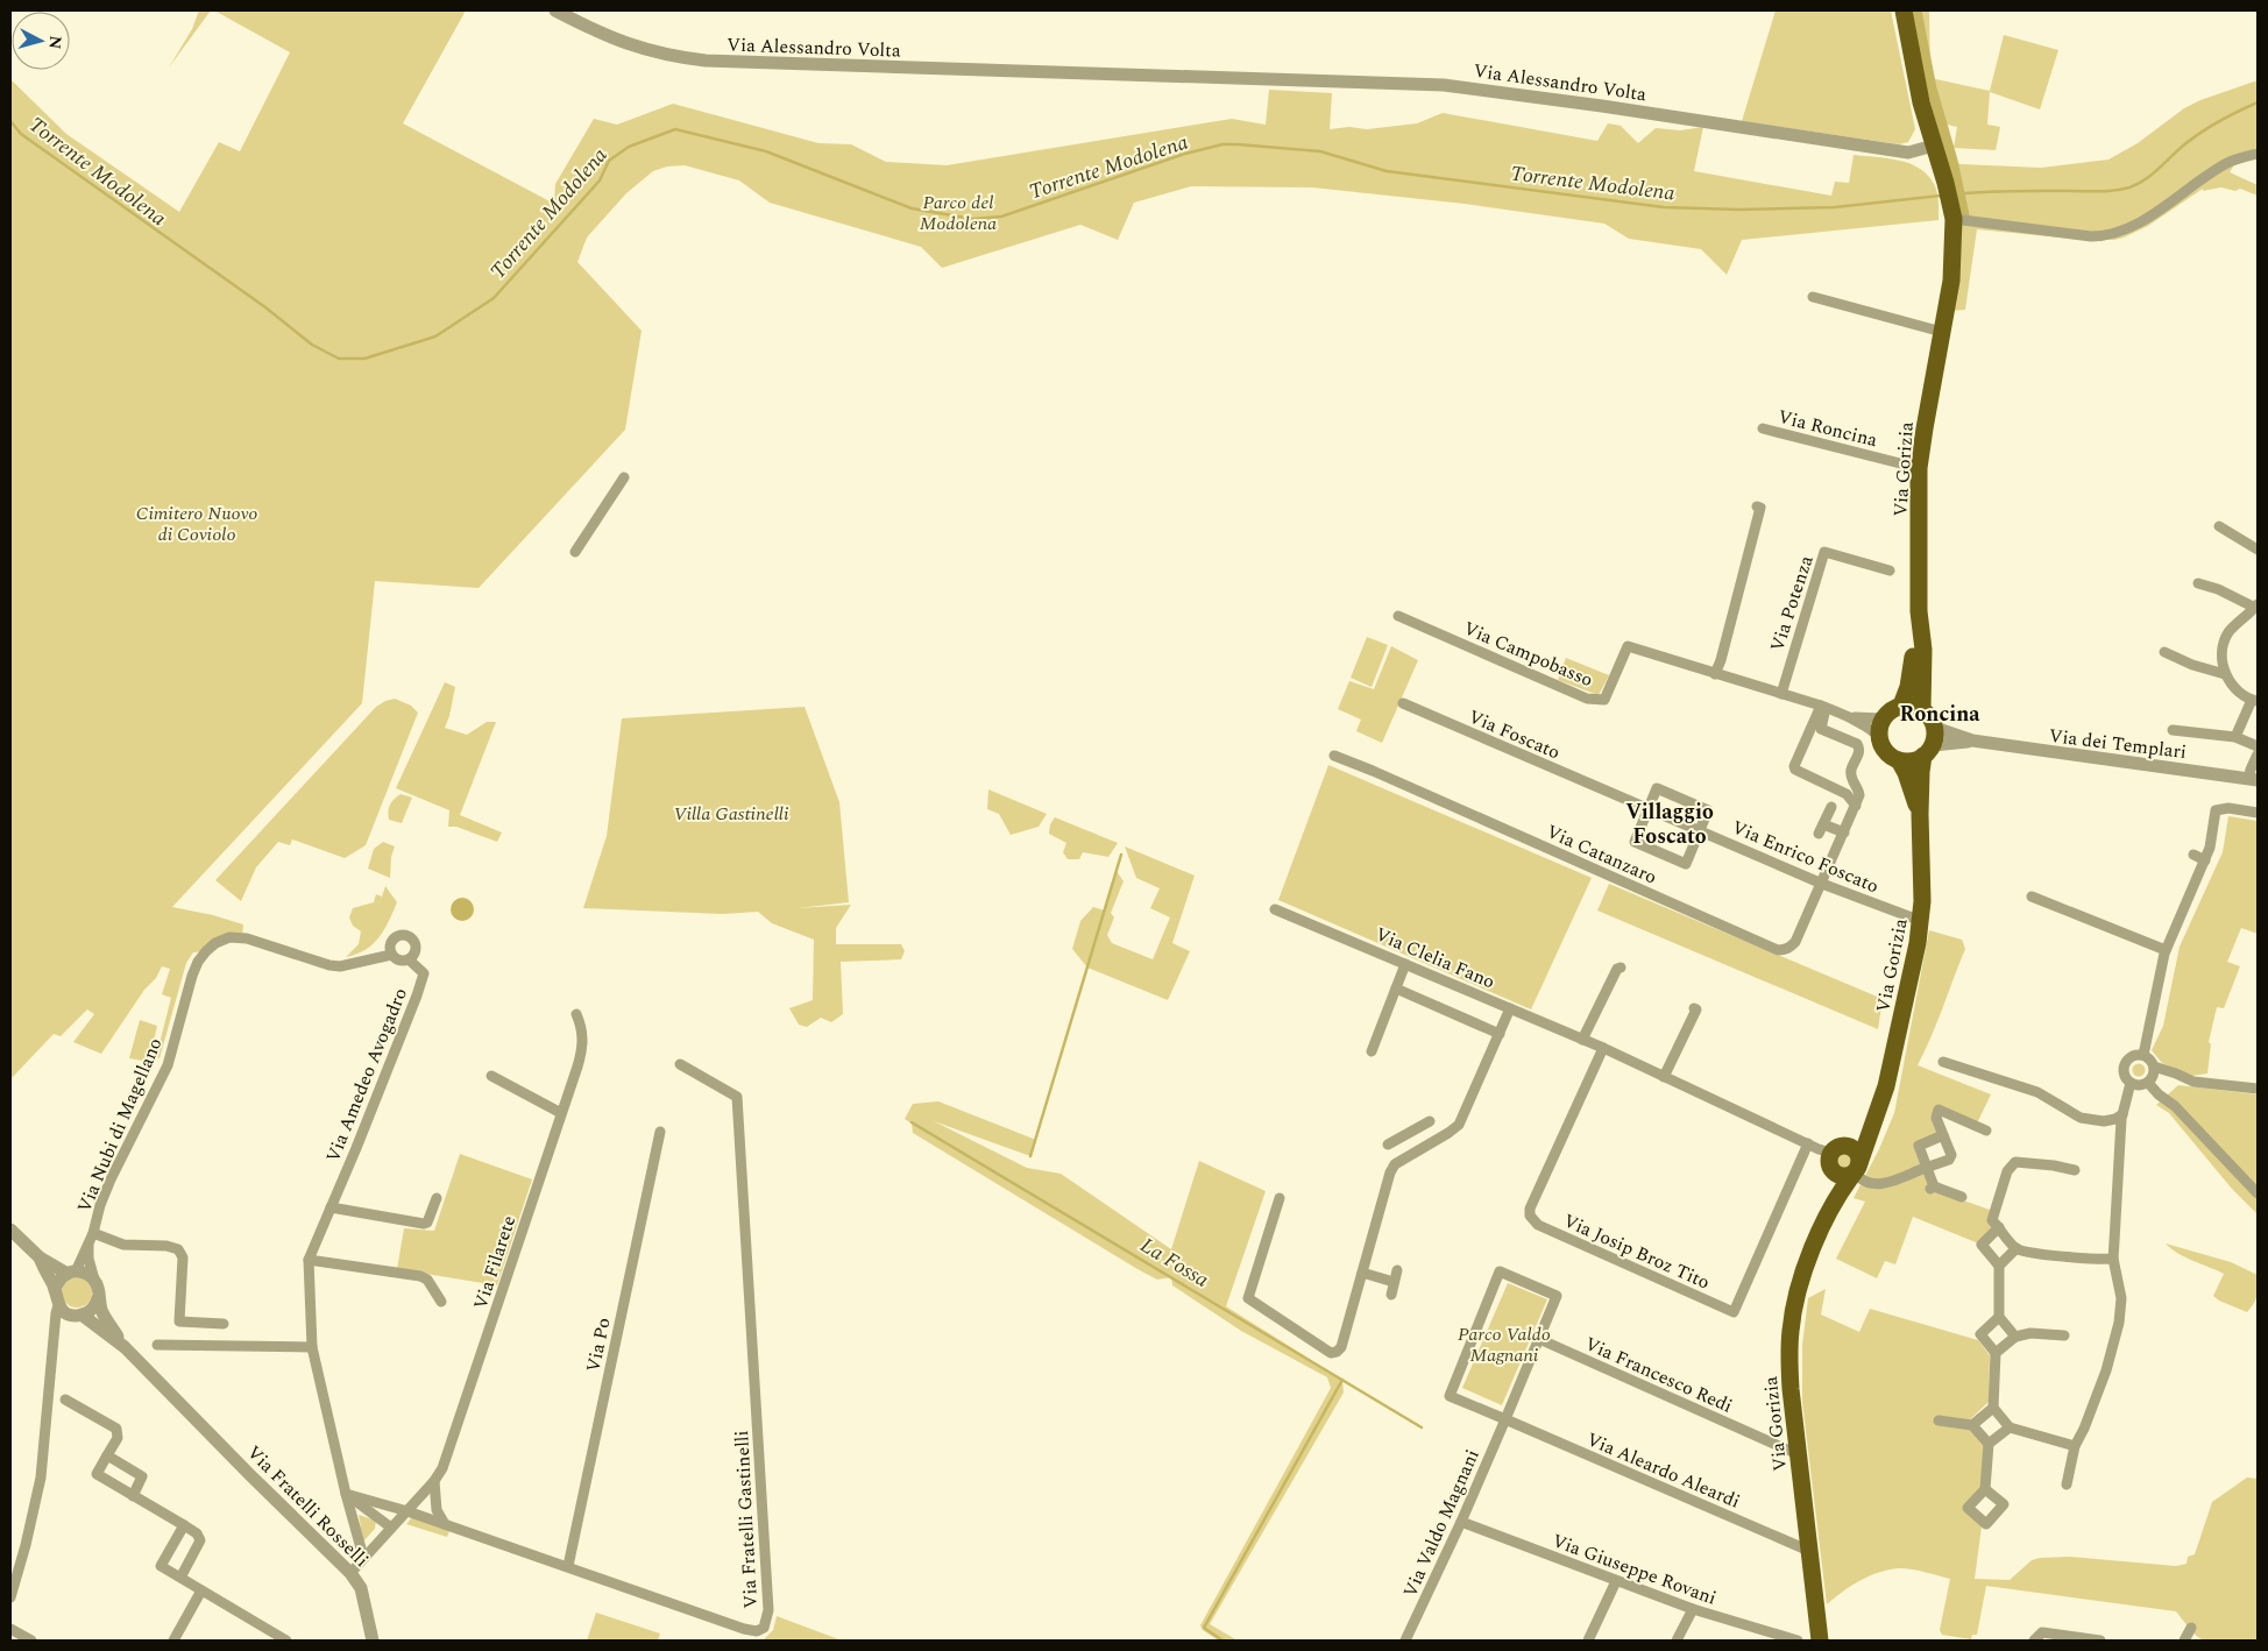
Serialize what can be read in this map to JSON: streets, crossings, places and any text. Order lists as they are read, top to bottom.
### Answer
{
  "streets": {
    "main road": ["Via Gorizia"],
    "street": [
      "Via Alessandro Volta",
      "Via Roncina",
      "Via Potenza",
      "Via Campobasso",
      "Via Foscato",
      "Via dei Templari",
      "Via Catanzaro",
      "Via Enrico Foscato",
      "Via Clelia Fano",
      "Via Amedeo Avogadro",
      "Via Nubi di Magellano",
      "Via Josip Broz Tito",
      "Via Filarete",
      "Via Po",
      "Via Francesco Redi",
      "Via Aleardo Aleardi",
      "Via Fratelli Rosselli",
      "Via Fratelli Gastinelli",
      "Via Valdo Magnani",
      "Via Giuseppe Rovani"
    ]
  },
  "crossings": [
    ["Via Alessandro Volta", "Via Gorizia"],
    ["Via Roncina", "Via Gorizia"],
    ["Via Gorizia", "Via Campobasso"],
    ["Via Gorizia", "Via dei Templari"],
    ["Via Gorizia", "Via Enrico Foscato"],
    ["Via Gorizia", "Via Clelia Fano"],
    ["Via Gorizia", "Via Francesco Redi"],
    ["Via Gorizia", "Via Aleardo Aleardi"],
    ["Via Potenza", "Via Campobasso"],
    ["Via Campobasso", "Via dei Templari"],
    ["Via Foscato", "Via Enrico Foscato"],
    ["Via Catanzaro", "Via Enrico Foscato"],
    ["Via Clelia Fano", "Via Josip Broz Tito"],
    ["Via Amedeo Avogadro", "Via Nubi di Magellano"],
    ["Via Amedeo Avogadro", "Via Fratelli Gastinelli"],
    ["Via Nubi di Magellano", "Via Fratelli Rosselli"],
    ["Via Filarete", "Via Fratelli Gastinelli"],
    ["Via Po", "Via Fratelli Gastinelli"],
    ["Via Francesco Redi", "Via Aleardo Aleardi"],
    ["Via Aleardo Aleardi", "Via Valdo Magnani"],
    ["Via Valdo Magnani", "Via Giuseppe Rovani"]
  ],
  "districts": ["Roncina", "Villaggio Foscato"],
  "water": ["Torrente Modolena", "La Fossa"],
  "parks": [
    "Parco del Modolena",
    "Cimitero Nuovo di Coviolo",
    "Villa Gastinelli",
    "Parco Valdo Magnani"
  ],
  "north": "right"
}
